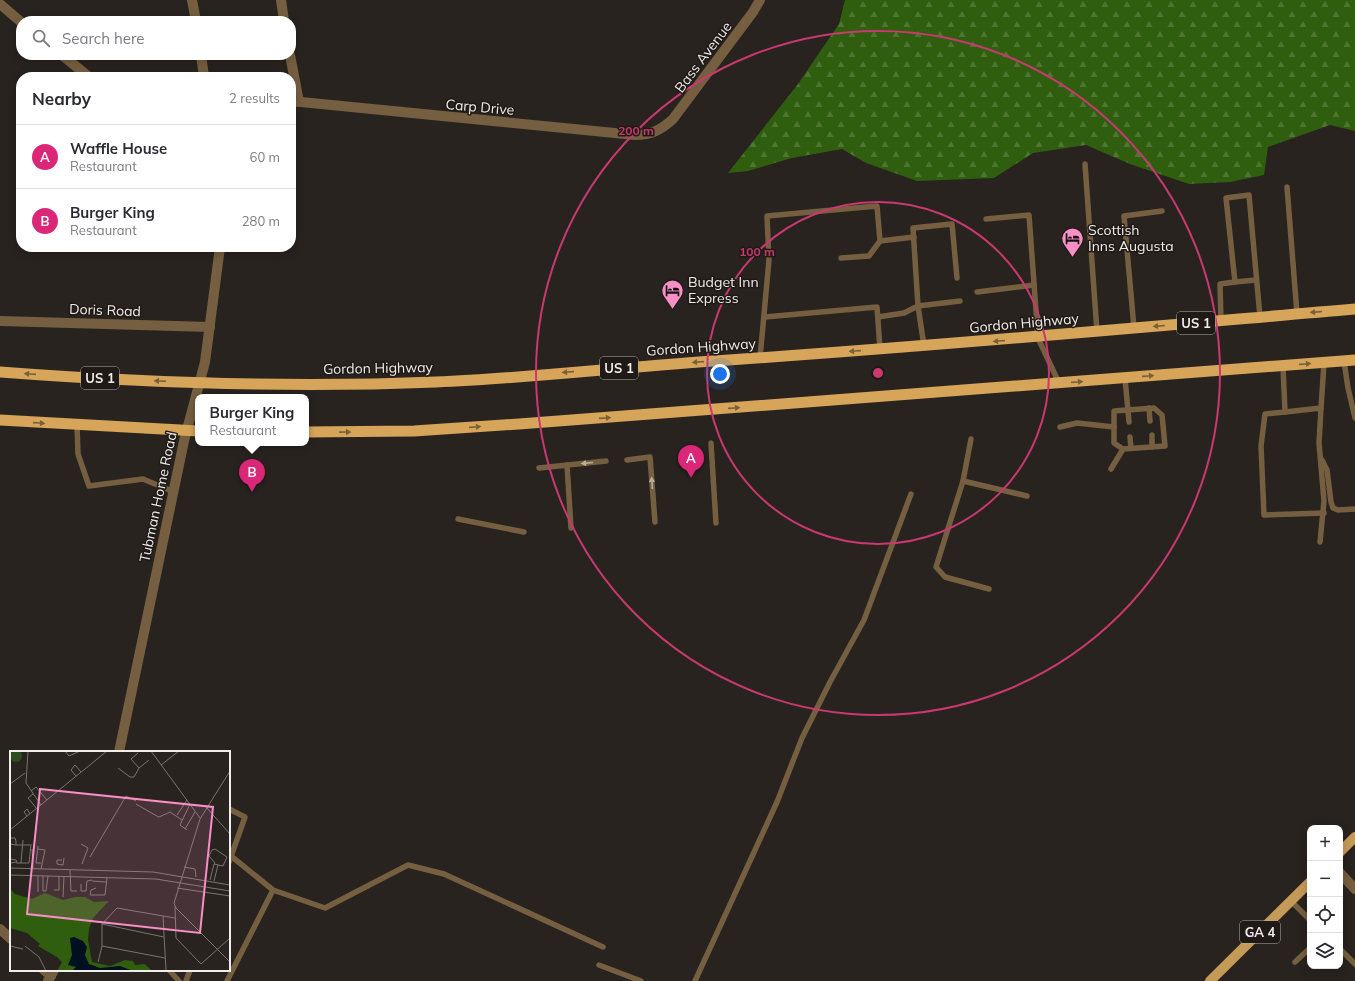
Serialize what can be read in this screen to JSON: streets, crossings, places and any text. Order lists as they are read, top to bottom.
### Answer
{
  "streets": {
    "highway": ["Gordon Highway", "US 1"],
    "main road": ["GA 4"],
    "street": [
      "Bass Avenue",
      "Carp Drive",
      "Doris Road",
      "Tubman Home Road"
    ]
  },
  "crossings": [
    ["Bass Avenue", "Carp Drive"],
    ["Doris Road", "Tubman Home Road"],
    ["Gordon Highway", "Tubman Home Road"]
  ],
  "places": {
    "hotel": ["Scottish Inns Augusta", "Budget Inn Express"]
  },
  "page": {
    "search": "Search here",
    "heading": ["Nearby", "2 results"],
    "list": [
      {
        "mark": "A",
        "name": "Waffle House",
        "note": "Restaurant",
        "value": "60 m"
      },
      {
        "mark": "B",
        "name": "Burger King",
        "note": "Restaurant",
        "value": "280 m"
      }
    ],
    "popup": ["Burger King", "Restaurant"],
    "pins": ["A", "B"],
    "map_buttons": ["+", "−"]
  },
  "rings": ["200 m", "100 m"]
}
